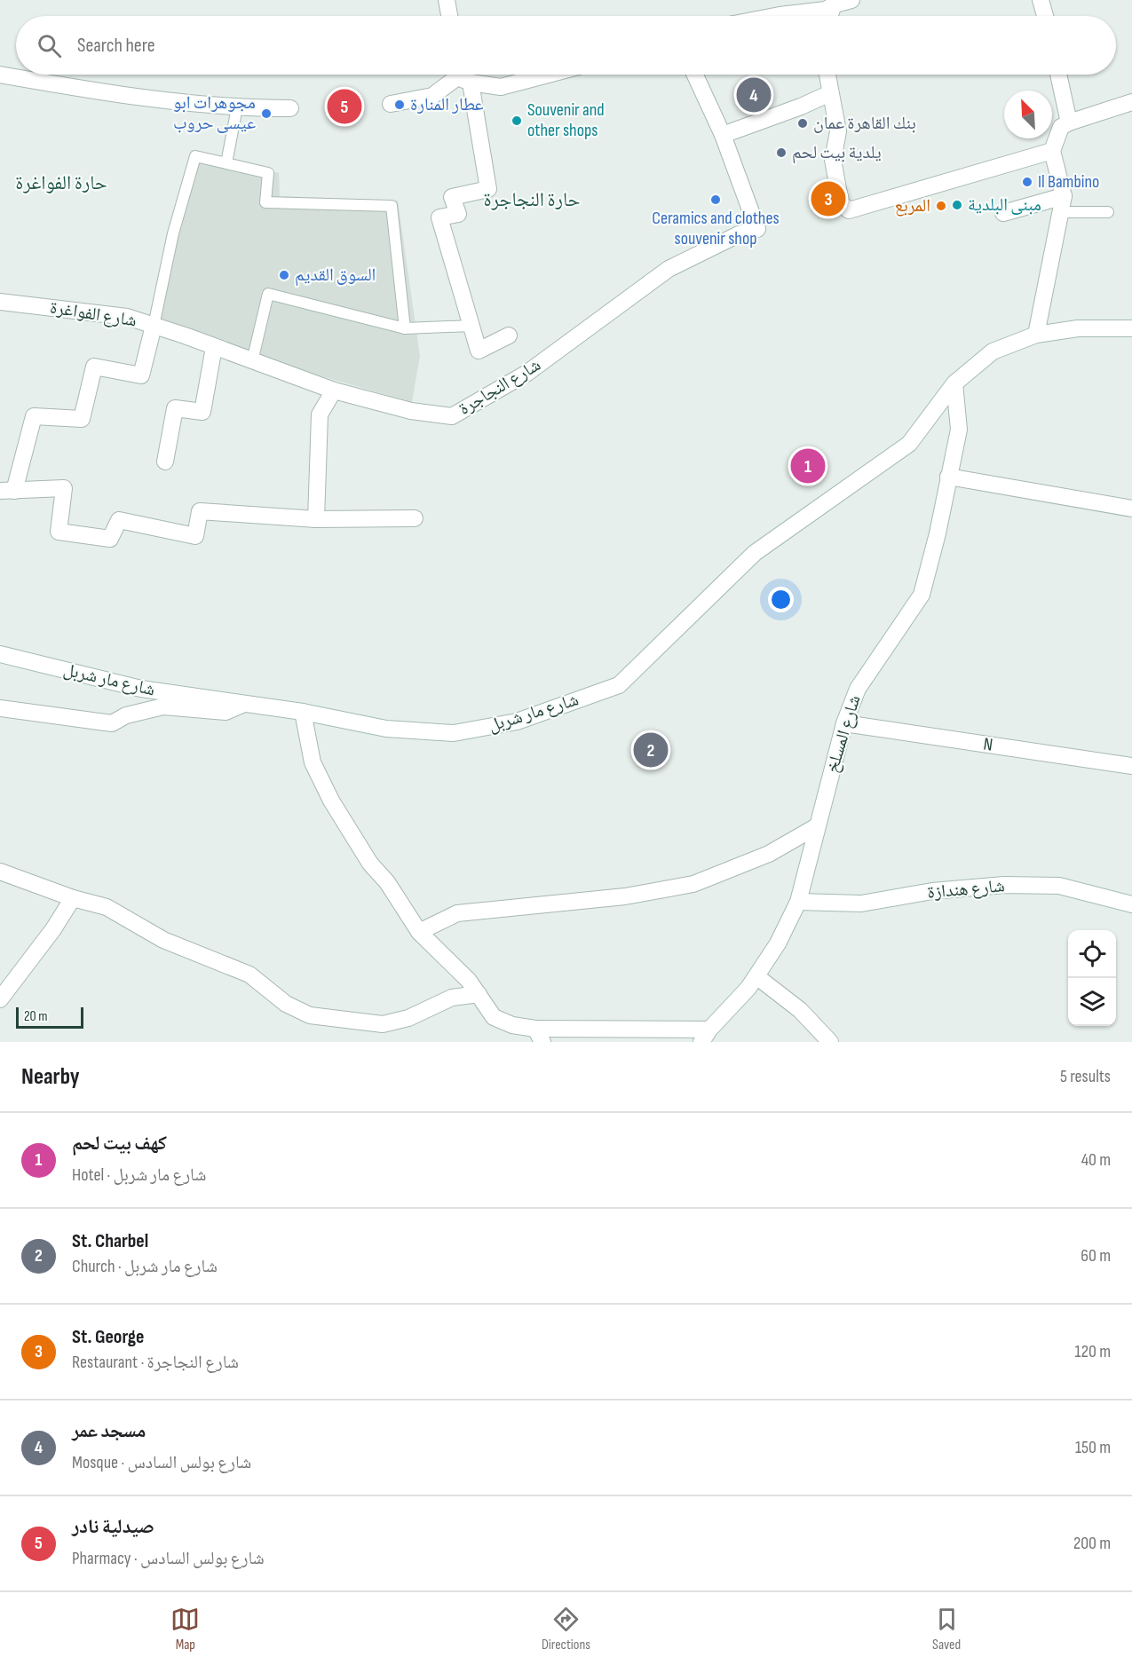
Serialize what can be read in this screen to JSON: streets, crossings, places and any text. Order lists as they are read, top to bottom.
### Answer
{
  "streets": {
    "street": [
      "شارع الفواغرة",
      "شارع النجاجرة",
      "شارع مار شربل",
      "شارع المسلخ",
      "N",
      "شارع هندازة"
    ]
  },
  "crossings": [
    ["شارع الفواغرة", "شارع النجاجرة"],
    ["شارع مار شربل", "شارع المسلخ"],
    ["شارع المسلخ", "N"],
    ["شارع المسلخ", "شارع هندازة"]
  ],
  "districts": ["حارة الفواغرة", "حارة النجاجرة"],
  "places": [
    "عطار المنارة",
    "مجوهرات ابو عيسى حروب",
    "Souvenir and other shops",
    "بنك القاهرة عمان",
    "يلدية بيت لحم",
    "Il Bambino",
    "Ceramics and clothes souvenir shop",
    "مبنى البلدية",
    "المربع",
    "السوق القديم"
  ],
  "scale_bar": "20 m",
  "north": "top left",
  "page": {
    "search": "Search here",
    "pins": [
      "4",
      "5",
      "3",
      "1",
      "2"
    ],
    "scale": "20 m",
    "heading": ["Nearby", "5 results"],
    "list": [
      {
        "mark": "1",
        "name": "كهف بيت لحم",
        "note": "Hotel · شارع مار شربل",
        "value": "40 m"
      },
      {
        "mark": "2",
        "name": "St. Charbel",
        "note": "Church · شارع مار شربل",
        "value": "60 m"
      },
      {
        "mark": "3",
        "name": "St. George",
        "note": "Restaurant · شارع النجاجرة",
        "value": "120 m"
      },
      {
        "mark": "4",
        "name": "مسجد عمر",
        "note": "Mosque · شارع بولس السادس",
        "value": "150 m"
      },
      {
        "mark": "5",
        "name": "صيدلية نادر",
        "note": "Pharmacy · شارع بولس السادس",
        "value": "200 m"
      }
    ],
    "nav": ["Map", "Directions", "Saved"]
  }
}
